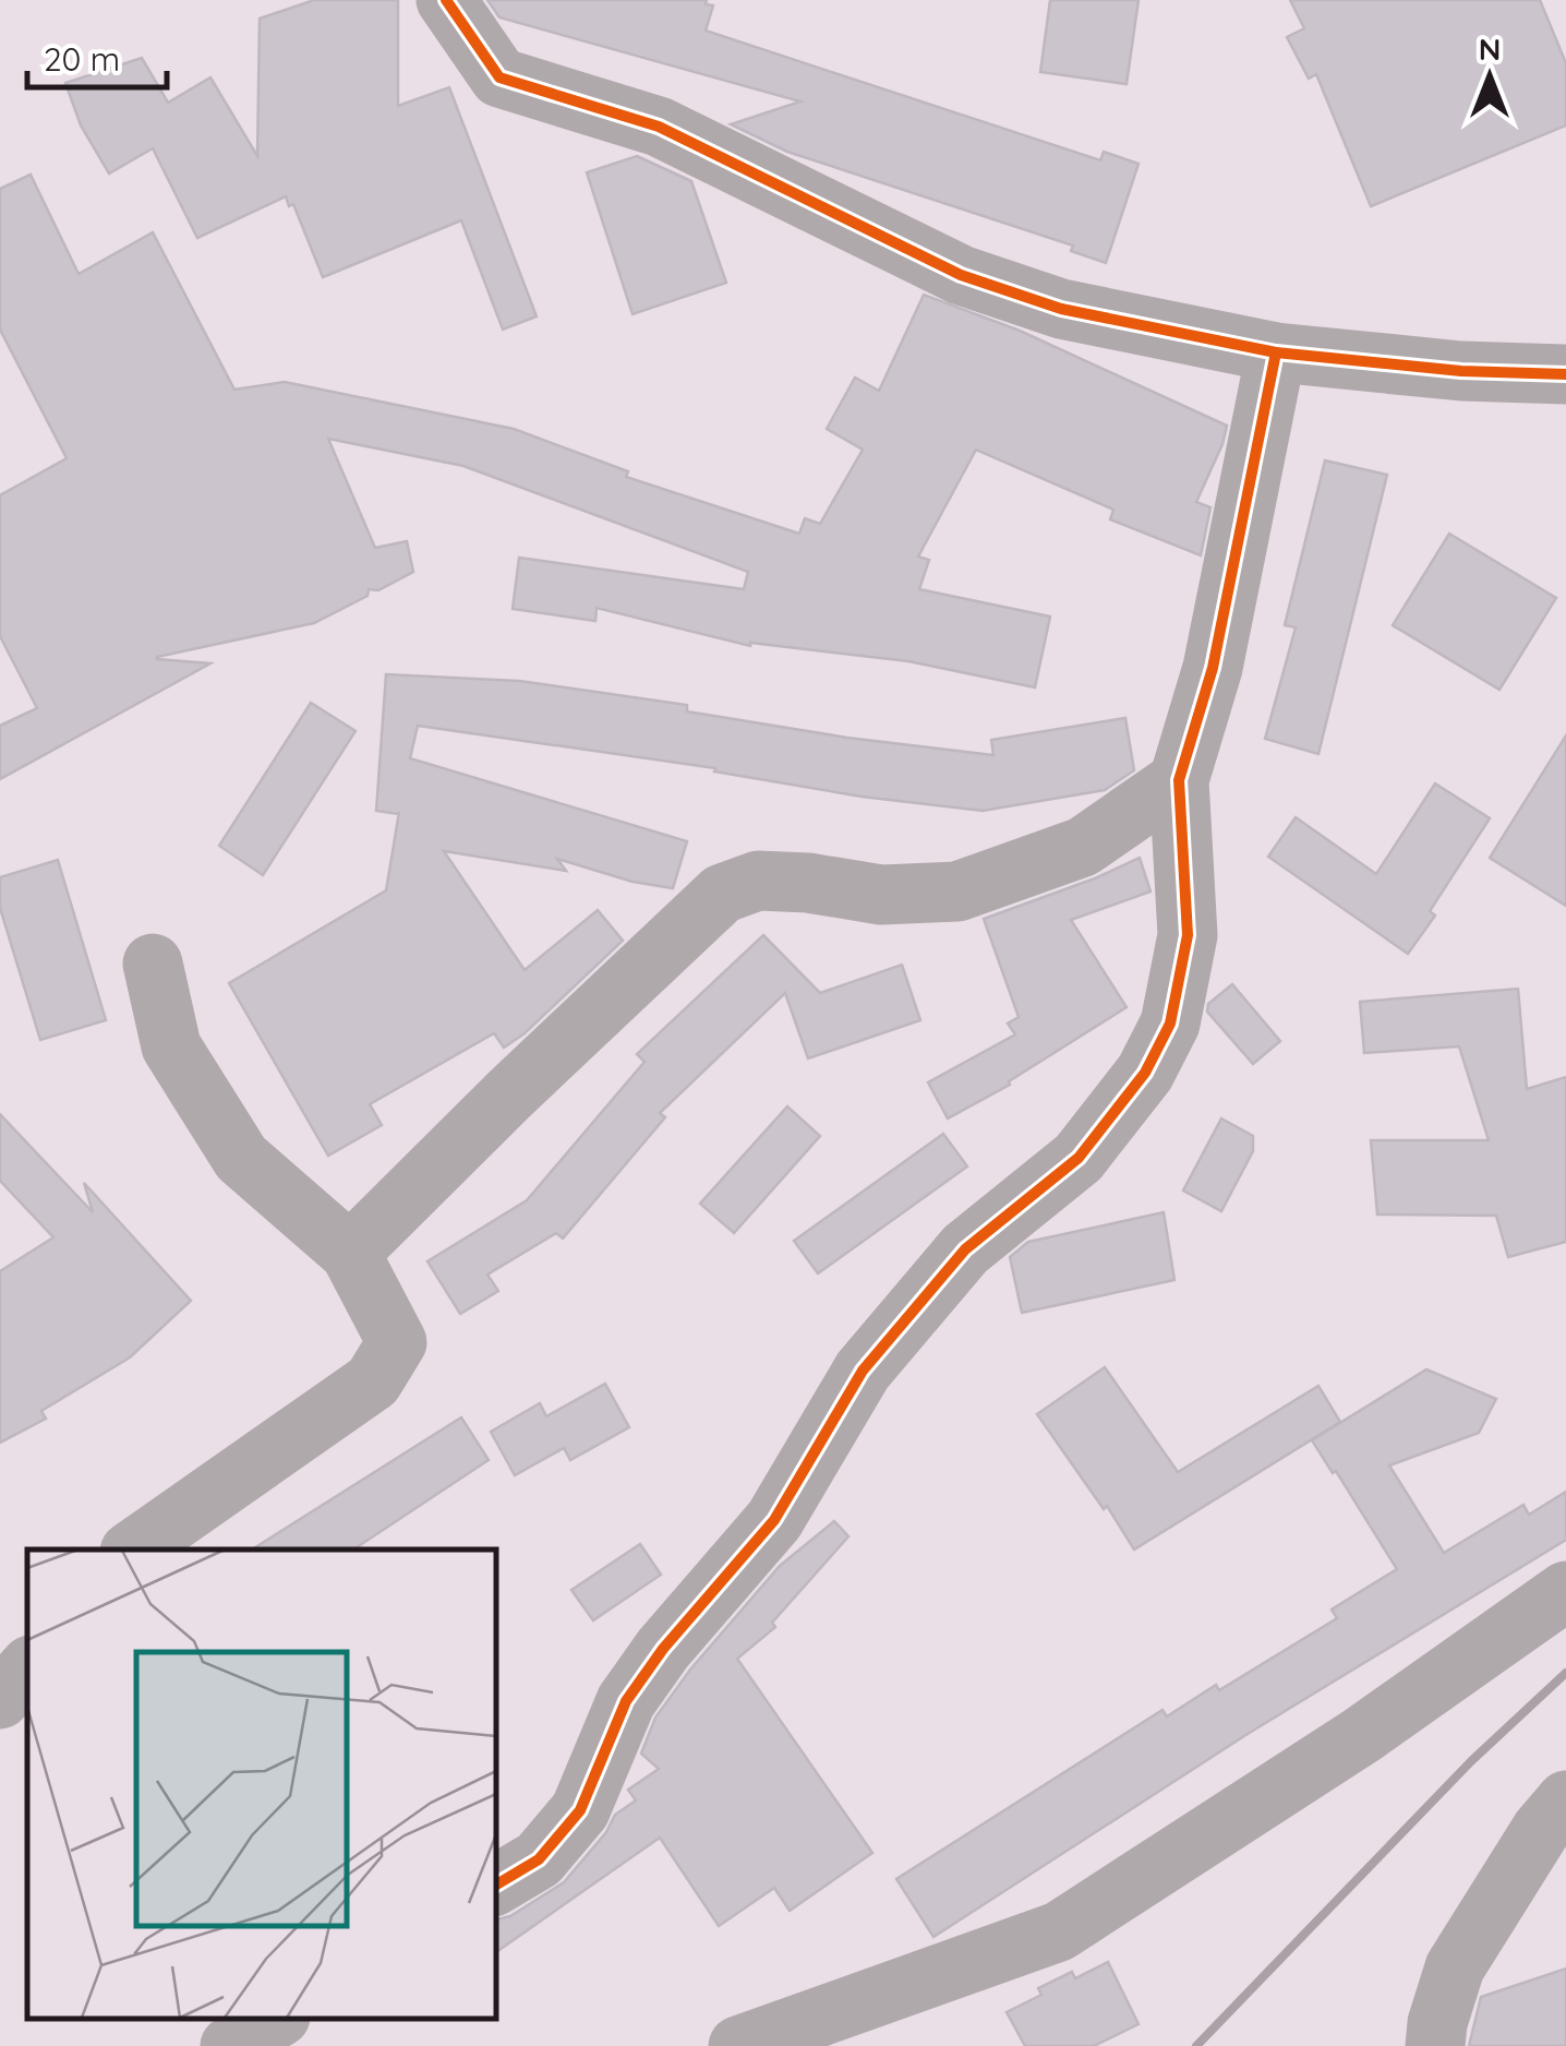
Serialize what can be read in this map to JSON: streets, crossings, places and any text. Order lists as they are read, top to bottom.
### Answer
{
  "scale_bar": "20 m",
  "north": "top"
}
